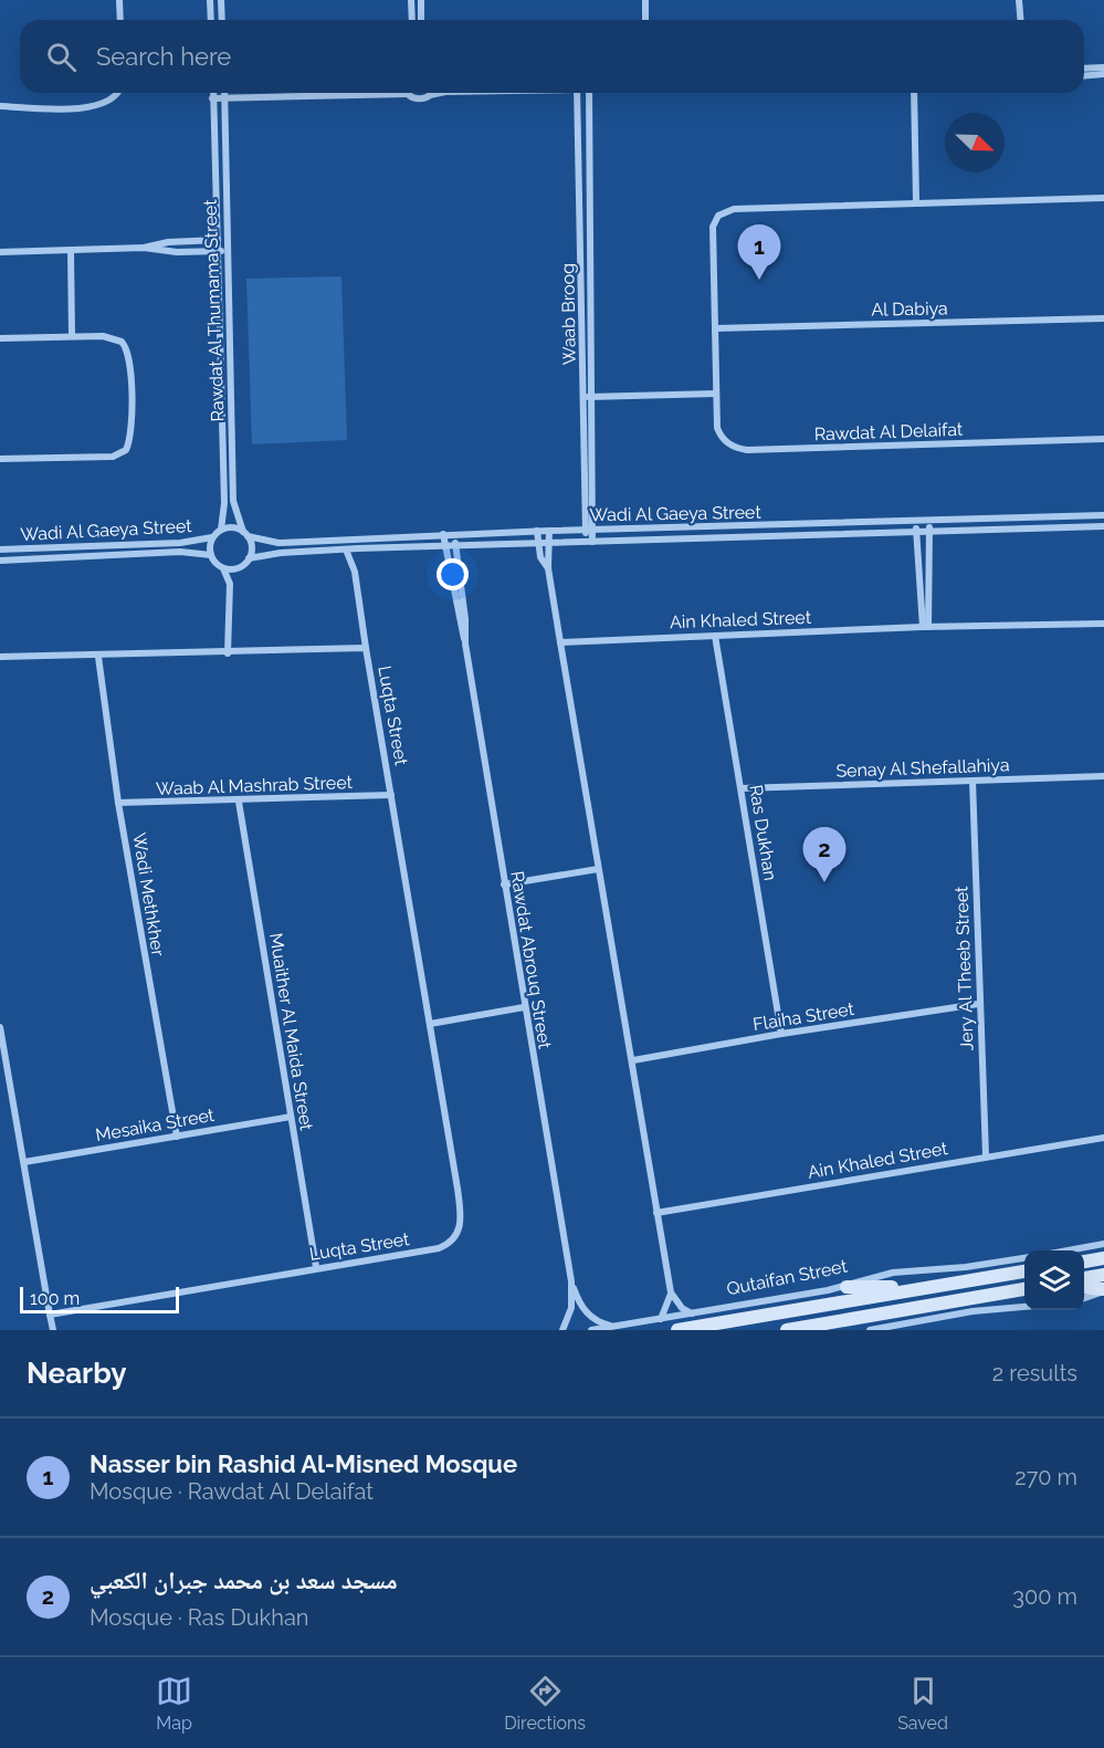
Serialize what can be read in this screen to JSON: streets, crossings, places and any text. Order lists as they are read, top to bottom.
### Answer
{
  "streets": {
    "street": [
      "Al Dabiya",
      "Rawdat Al Thumama Street",
      "Waab Broog",
      "Rawdat Al Delaifat",
      "Wadi Al Gaeya Street",
      "Ain Khaled Street",
      "Luqta Street",
      "Senay Al Shefallahiya",
      "Waab Al Mashrab Street",
      "Ras Dukhan",
      "Wadi Methkher",
      "Rawdat Abrouq Street",
      "Jery Al Theeb Street",
      "Flaiha Street",
      "Muaither Al Maida Street",
      "Mesaika Street",
      "Qutaifan Street"
    ]
  },
  "crossings": [
    ["Al Dabiya", "Rawdat Al Delaifat"],
    ["Rawdat Al Thumama Street", "Wadi Al Gaeya Street"],
    ["Waab Broog", "Wadi Al Gaeya Street"],
    ["Wadi Al Gaeya Street", "Luqta Street"],
    ["Wadi Al Gaeya Street", "Rawdat Abrouq Street"],
    ["Ain Khaled Street", "Ras Dukhan"],
    ["Ain Khaled Street", "Jery Al Theeb Street"],
    ["Luqta Street", "Waab Al Mashrab Street"],
    ["Luqta Street", "Wadi Methkher"],
    ["Luqta Street", "Muaither Al Maida Street"],
    ["Senay Al Shefallahiya", "Ras Dukhan"],
    ["Senay Al Shefallahiya", "Jery Al Theeb Street"],
    ["Waab Al Mashrab Street", "Wadi Methkher"],
    ["Waab Al Mashrab Street", "Muaither Al Maida Street"],
    ["Ras Dukhan", "Flaiha Street"],
    ["Wadi Methkher", "Mesaika Street"],
    ["Rawdat Abrouq Street", "Qutaifan Street"],
    ["Jery Al Theeb Street", "Flaiha Street"],
    ["Muaither Al Maida Street", "Mesaika Street"]
  ],
  "scale_bar": "100 m",
  "north": "bottom right",
  "page": {
    "search": "Search here",
    "pins": ["1", "2"],
    "scale": "100 m",
    "heading": ["Nearby", "2 results"],
    "list": [
      {
        "mark": "1",
        "name": "Nasser bin Rashid Al-Misned Mosque",
        "note": "Mosque · Rawdat Al Delaifat",
        "value": "270 m"
      },
      {
        "mark": "2",
        "name": "مسجد سعد بن محمد جبران الكعبي",
        "note": "Mosque · Ras Dukhan",
        "value": "300 m"
      }
    ],
    "nav": ["Map", "Directions", "Saved"]
  }
}
